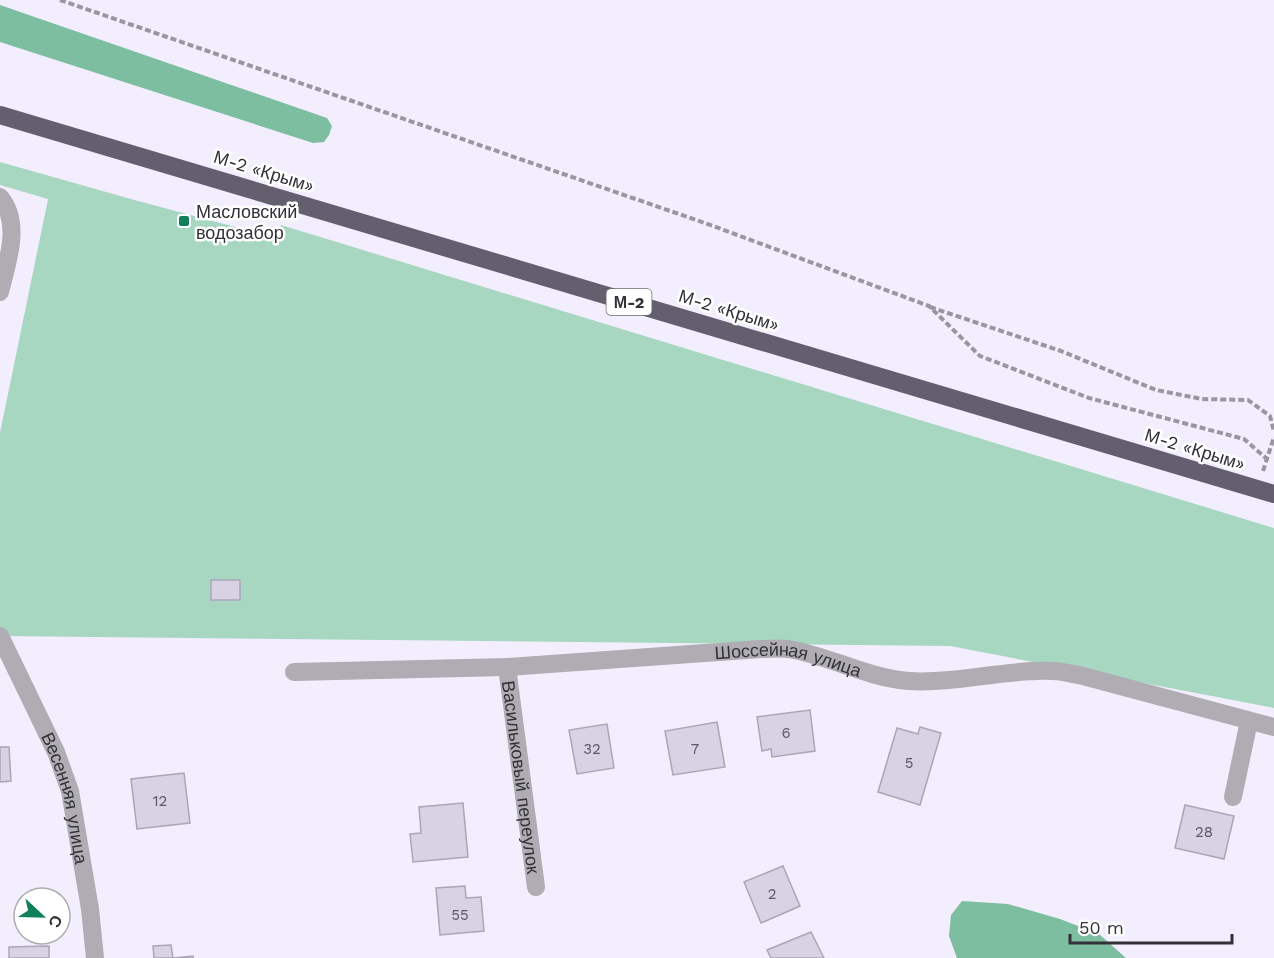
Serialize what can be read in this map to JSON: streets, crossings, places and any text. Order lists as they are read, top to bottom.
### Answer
{
  "streets": {
    "highway": ["М-2 «Крым»", "М-2"],
    "street": ["Шоссейная улица", "Васильковый переулок", "Весенняя улица"]
  },
  "crossings": [
    ["Шоссейная улица", "Васильковый переулок"]
  ],
  "places": {
    "transit": ["Масловский водозабор"]
  },
  "house_numbers": [
    "6",
    "32",
    "7",
    "5",
    "12",
    "28",
    "2",
    "55"
  ],
  "scale_bar": "50 m",
  "north": "right"
}
